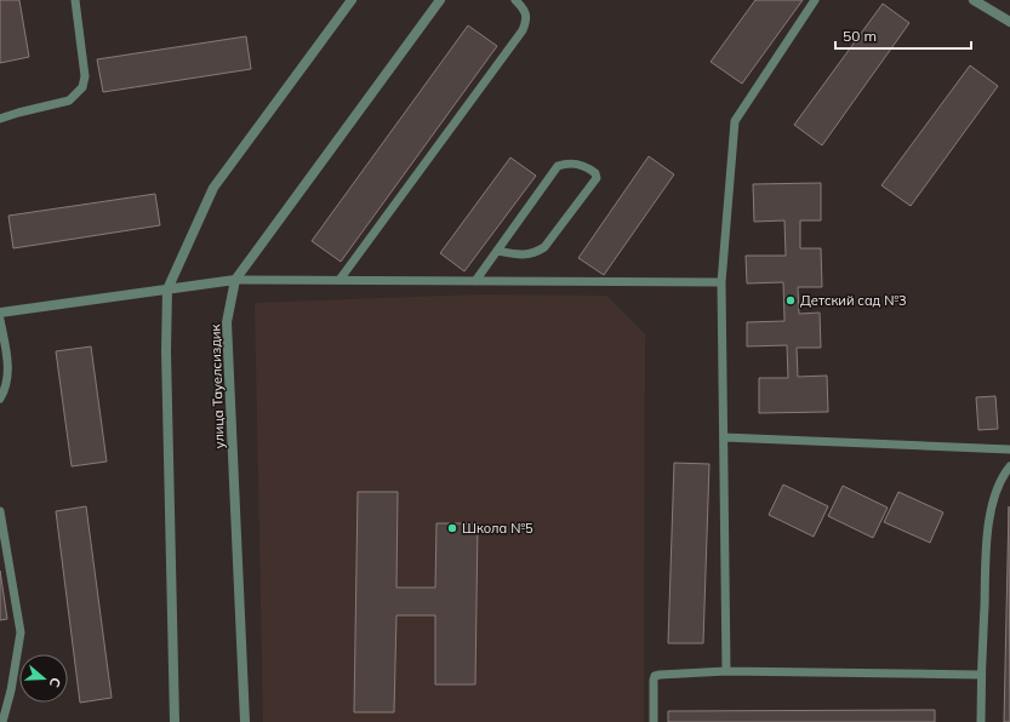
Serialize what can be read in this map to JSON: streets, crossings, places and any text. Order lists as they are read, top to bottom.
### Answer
{
  "streets": {
    "street": ["улица Тауелсиздик"]
  },
  "places": ["Детский сад №3", "Школа №5"],
  "scale_bar": "50 m",
  "north": "right"
}
